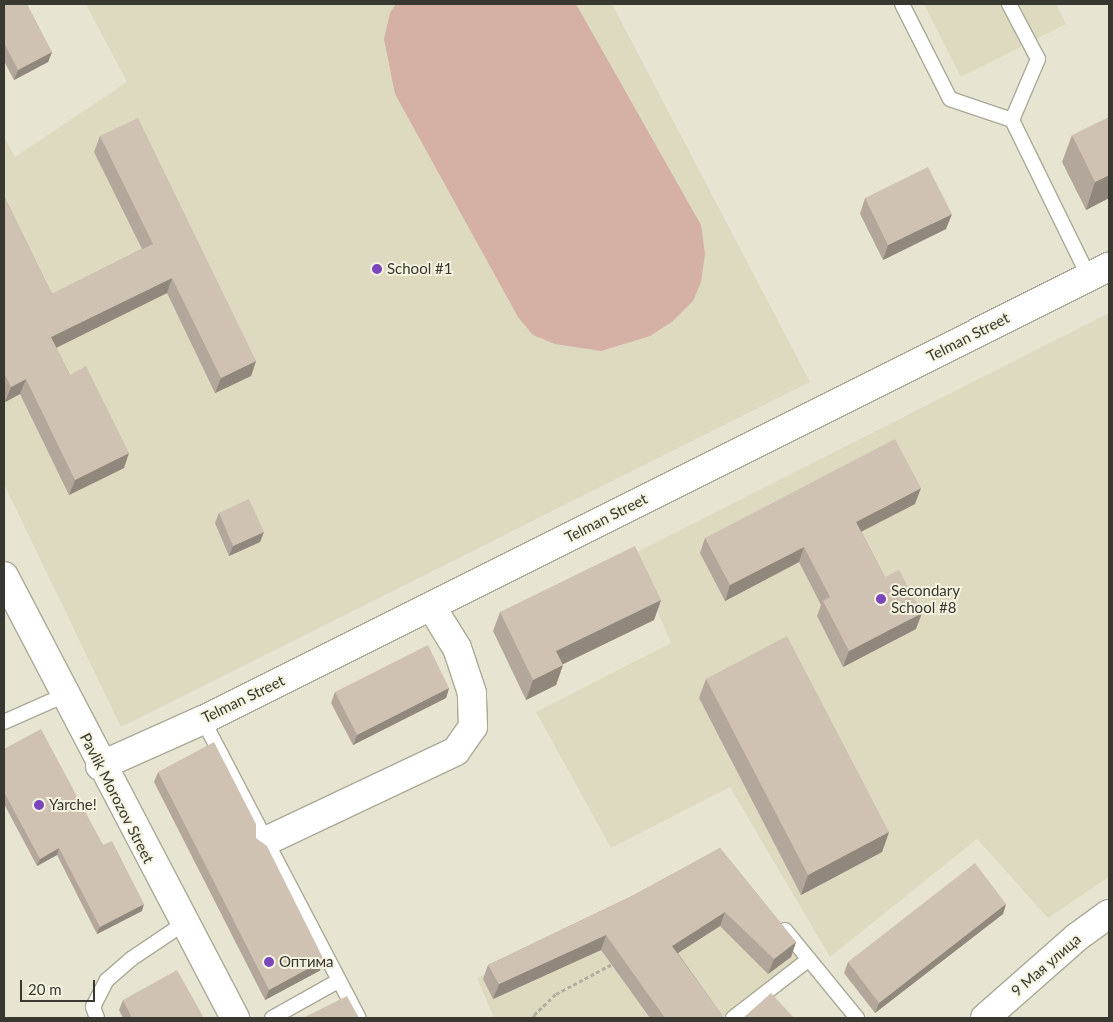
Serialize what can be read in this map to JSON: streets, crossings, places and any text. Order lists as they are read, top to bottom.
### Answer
{
  "streets": {
    "street": ["Telman Street", "Pavlik Morozov Street", "9 Мая улица"]
  },
  "crossings": [
    ["Telman Street", "Pavlik Morozov Street"]
  ],
  "places": [
    "School #1",
    "Secondary School #8",
    "Yarche!",
    "Оптима"
  ],
  "scale_bar": "20 m"
}
